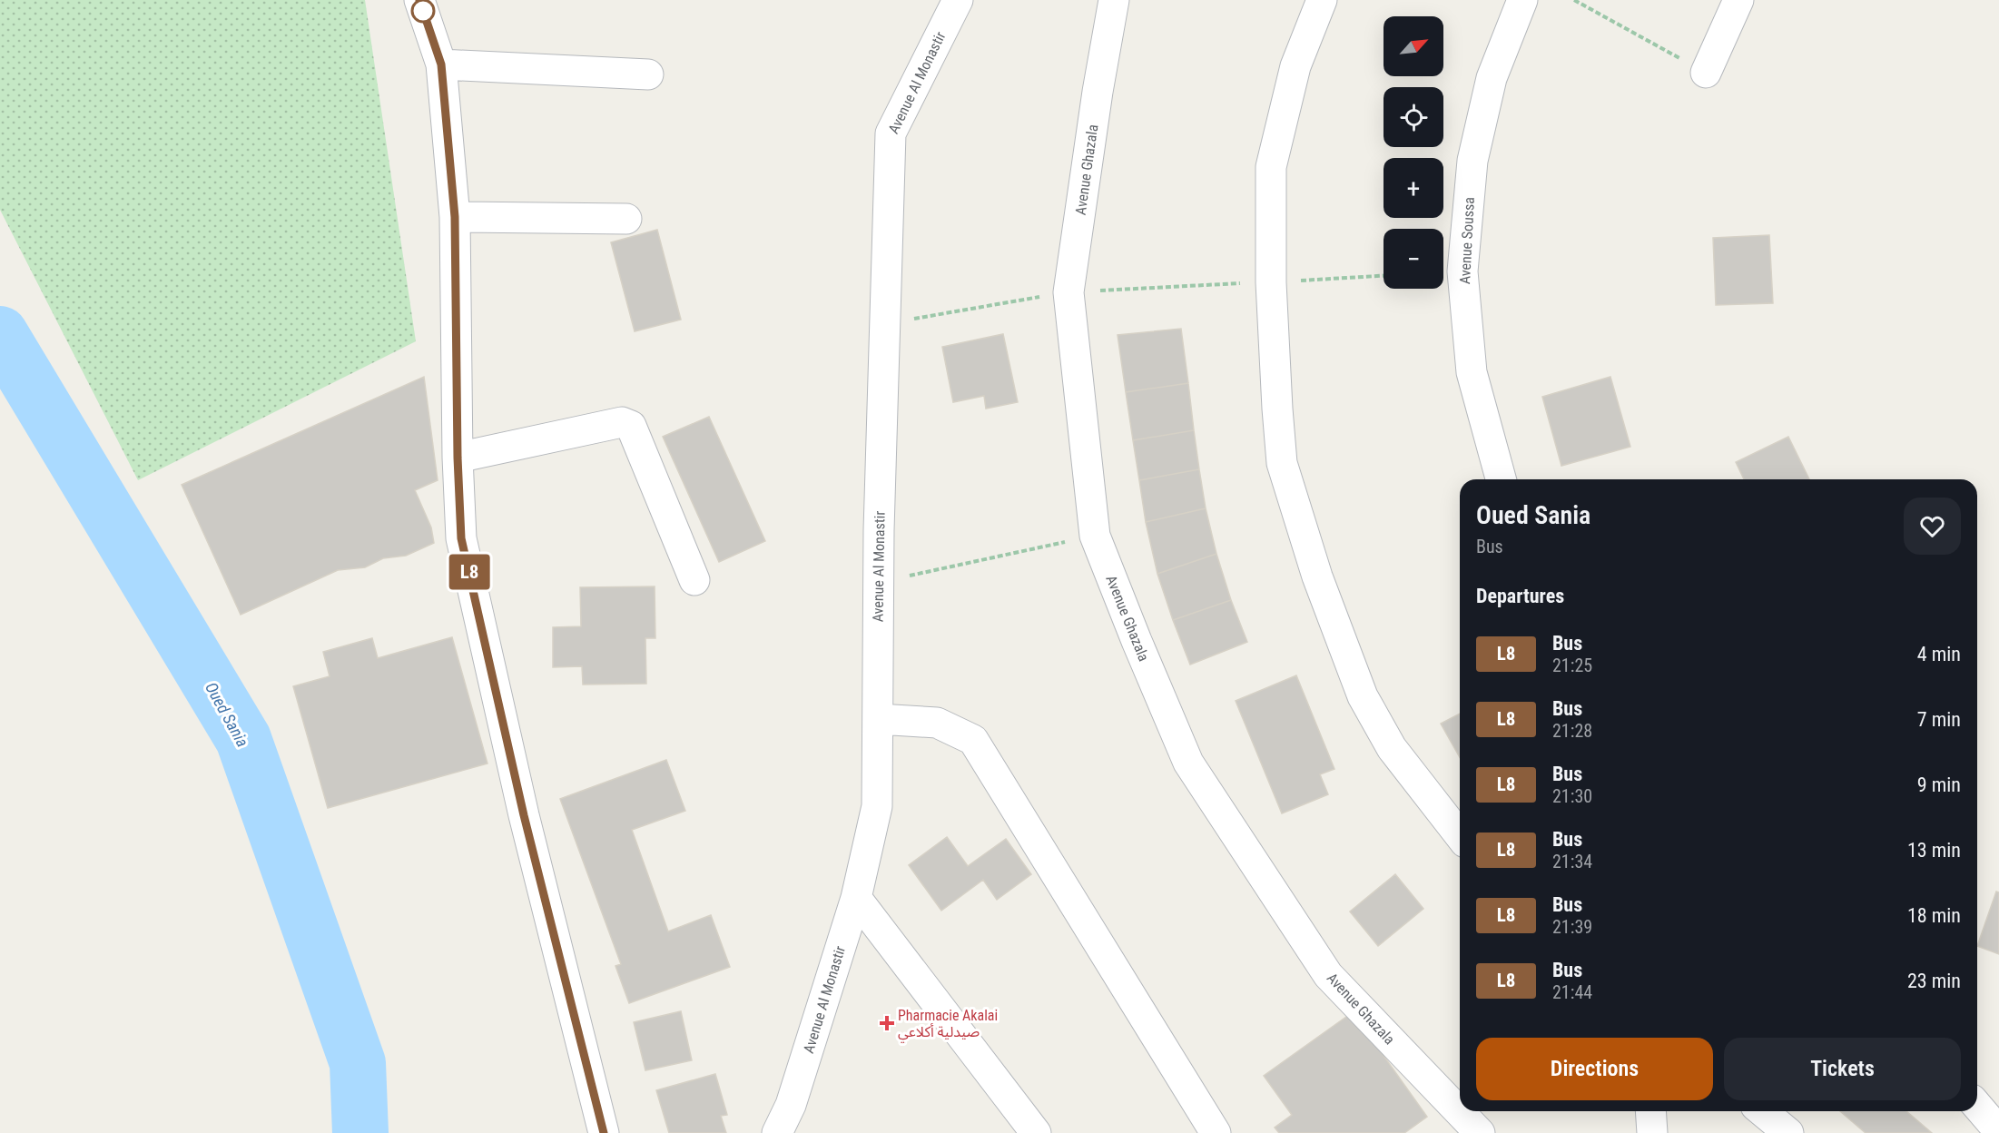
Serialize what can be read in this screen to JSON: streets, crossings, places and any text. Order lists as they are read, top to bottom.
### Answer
{
  "streets": {
    "street": ["Avenue Al Monastir", "Avenue Ghazala", "Avenue Soussa"]
  },
  "water": ["Oued Sania"],
  "places": {
    "health": ["Pharmacie Akalai صيدلية أكلاعي"]
  },
  "lines": ["bus line L8"],
  "north": "top right",
  "page": {
    "on_map": "L8",
    "map_buttons": ["+", "−"],
    "heading": [
      ["Oued Sania", "Bus"],
      "Departures"
    ],
    "list": [
      {
        "mark": "L8",
        "name": "Bus",
        "note": "21:25",
        "value": "4 min"
      },
      {
        "mark": "L8",
        "name": "Bus",
        "note": "21:28",
        "value": "7 min"
      },
      {
        "mark": "L8",
        "name": "Bus",
        "note": "21:30",
        "value": "9 min"
      },
      {
        "mark": "L8",
        "name": "Bus",
        "note": "21:34",
        "value": "13 min"
      },
      {
        "mark": "L8",
        "name": "Bus",
        "note": "21:39",
        "value": "18 min"
      },
      {
        "mark": "L8",
        "name": "Bus",
        "note": "21:44",
        "value": "23 min"
      }
    ],
    "buttons": ["Directions", "Tickets"]
  }
}
